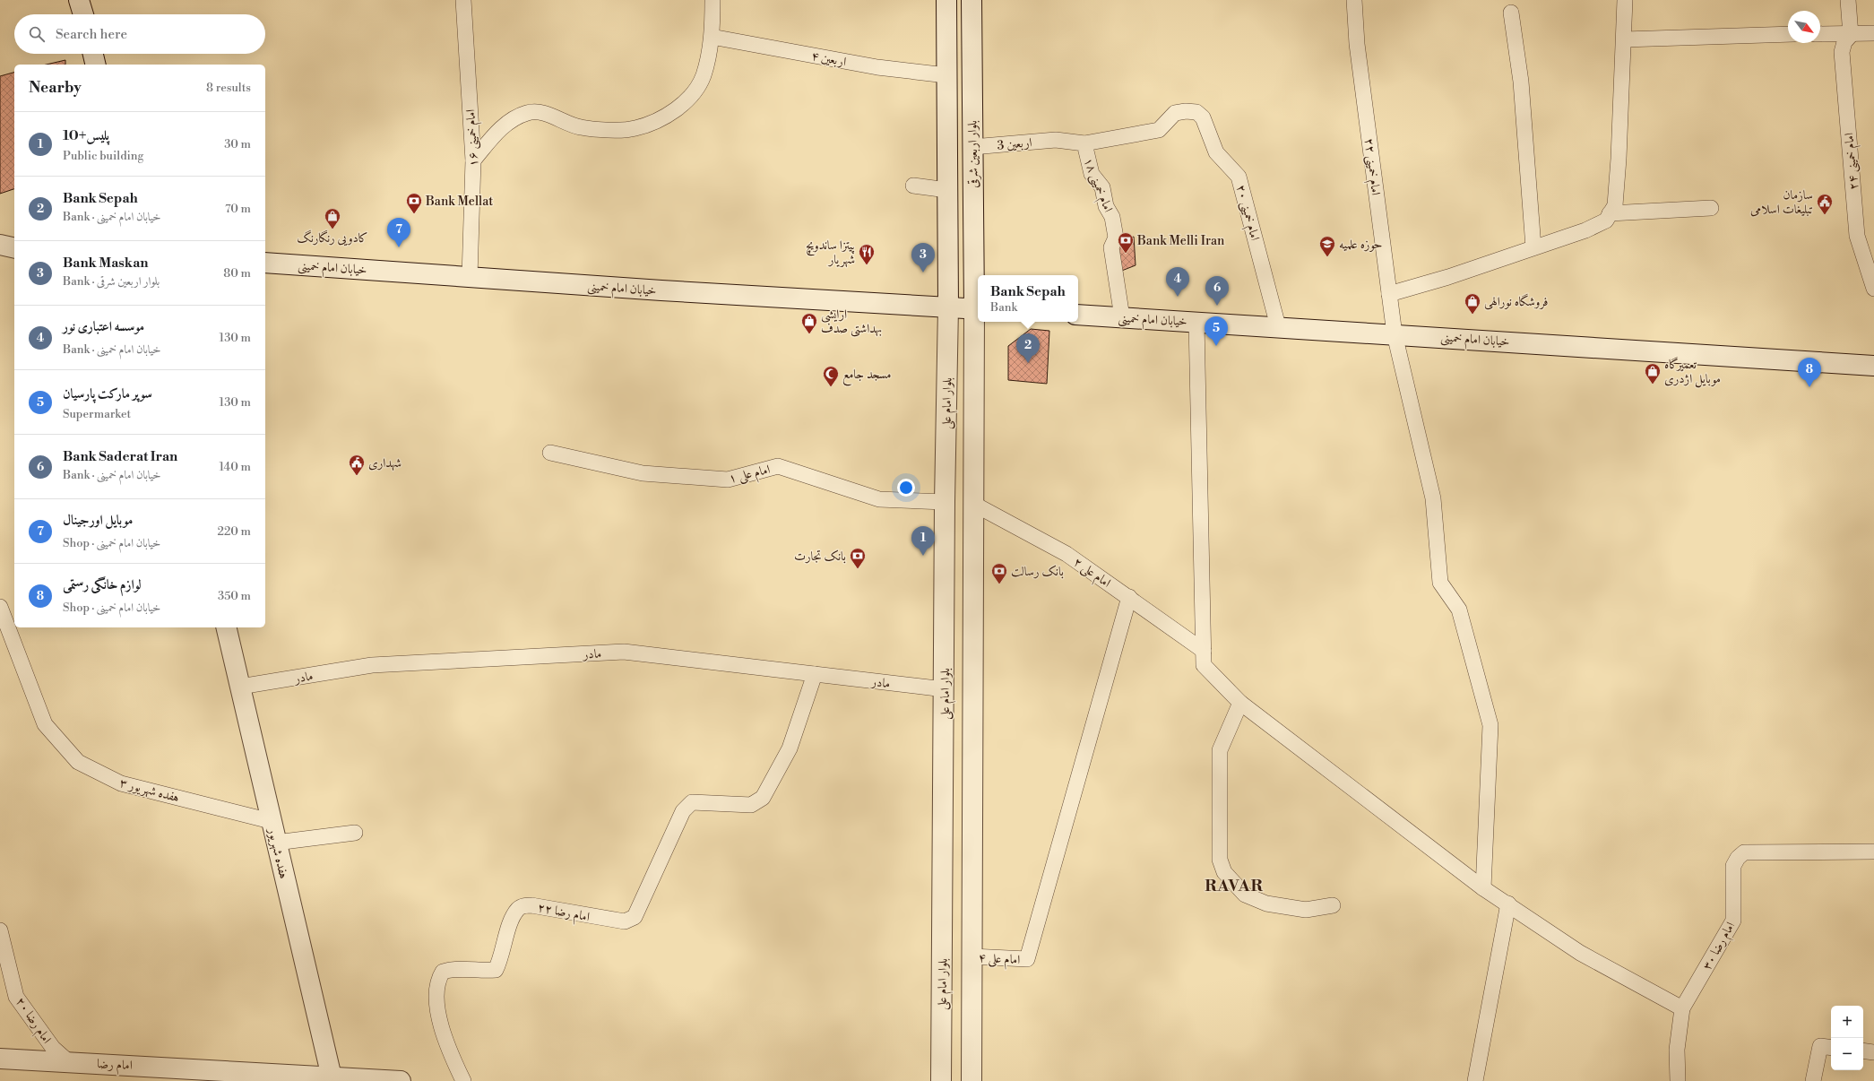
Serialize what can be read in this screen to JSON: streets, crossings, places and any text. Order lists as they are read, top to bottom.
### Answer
{
  "streets": {
    "street": [
      "اربعین ۴",
      "امام خمینی ۱۶",
      "اربعین 3",
      "بلوار اربعین شرقی",
      "امام خمینی ۲۴",
      "امام خمینی ۲۲",
      "امام خمینی ۱۸",
      "امام خمینی ۲۰",
      "خیابان امام خمینی",
      "بلوار امام علی",
      "امام علی ۱",
      "امام علی ۲",
      "مادر",
      "هفده شهریور ۳",
      "هفده شهریور",
      "امام رضا ۲۲",
      "امام رضا ۳۰",
      "امام علی ۴",
      "امام رضا ۲۰",
      "امام رضا"
    ]
  },
  "crossings": [
    ["اربعین ۴", "بلوار اربعین شرقی"],
    ["امام خمینی ۱۶", "خیابان امام خمینی"],
    ["اربعین 3", "بلوار اربعین شرقی"],
    ["اربعین 3", "امام خمینی ۱۸"],
    ["بلوار اربعین شرقی", "خیابان امام خمینی"],
    ["بلوار اربعین شرقی", "بلوار امام علی"],
    ["امام خمینی ۲۲", "خیابان امام خمینی"],
    ["امام خمینی ۱۸", "امام خمینی ۲۰"],
    ["امام خمینی ۱۸", "خیابان امام خمینی"],
    ["امام خمینی ۲۰", "خیابان امام خمینی"],
    ["خیابان امام خمینی", "بلوار امام علی"],
    ["بلوار امام علی", "امام علی ۱"],
    ["بلوار امام علی", "مادر"],
    ["امام علی ۲", "امام علی ۴"],
    ["مادر", "هفده شهریور"],
    ["مادر", "امام رضا ۲۲"],
    ["هفده شهریور ۳", "هفده شهریور"],
    ["هفده شهریور", "امام رضا"],
    ["امام رضا ۲۰", "امام رضا"]
  ],
  "districts": ["RAVAR"],
  "places": {
    "bank": [
      "Bank Mellat",
      "Bank Melli Iran",
      "بانک تجارت",
      "بانک رسالت"
    ],
    "public building": ["سازمان تبلیغات اسلامی", "شهداری"],
    "shop": [
      "کادویی رنگارنگ",
      "فروشگاه نورالهی",
      "ارایشی بهداشتی صدف",
      "تعمیرگاه موبایل اژدری"
    ],
    "school or university": ["حوزه علمیه"],
    "restaurant": ["پیتزا ساندویچ شهریار"],
    "mosque": ["مسجد جامع"]
  },
  "north": "bottom right",
  "page": {
    "search": "Search here",
    "heading": ["Nearby", "8 results"],
    "list": [
      {
        "mark": "1",
        "name": "پلیس+10",
        "note": "Public building",
        "value": "30 m"
      },
      {
        "mark": "2",
        "name": "Bank Sepah",
        "note": "Bank · خیابان امام خمینی",
        "value": "70 m"
      },
      {
        "mark": "3",
        "name": "Bank Maskan",
        "note": "Bank · بلوار اربعین شرقی",
        "value": "80 m"
      },
      {
        "mark": "4",
        "name": "موسسه اعتباری نور",
        "note": "Bank · خیابان امام خمینی",
        "value": "130 m"
      },
      {
        "mark": "5",
        "name": "سوپر مارکت پارسیان",
        "note": "Supermarket",
        "value": "130 m"
      },
      {
        "mark": "6",
        "name": "Bank Saderat Iran",
        "note": "Bank · خیابان امام خمینی",
        "value": "140 m"
      },
      {
        "mark": "7",
        "name": "موبایل اورجینال",
        "note": "Shop · خیابان امام خمینی",
        "value": "220 m"
      },
      {
        "mark": "8",
        "name": "لوازم خانگی رستمی",
        "note": "Shop · خیابان امام خمینی",
        "value": "350 m"
      }
    ],
    "pins": [
      "7",
      "3",
      "4",
      "6",
      "5",
      "2",
      "8",
      "1"
    ],
    "popup": ["Bank Sepah", "Bank"],
    "map_buttons": ["+", "−"]
  }
}
